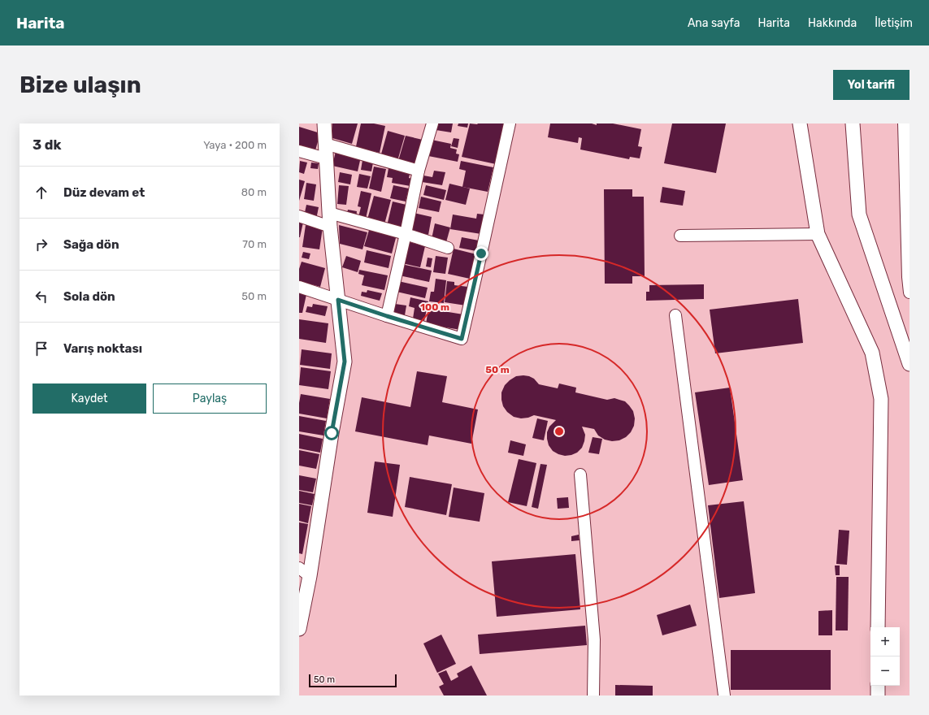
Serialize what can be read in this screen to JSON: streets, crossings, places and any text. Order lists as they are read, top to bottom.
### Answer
{
  "scale_bar": "50 m",
  "page": {
    "header": "Harita",
    "nav": [
      "Ana sayfa",
      "Harita",
      "Hakkında",
      "İletişim"
    ],
    "buttons": [
      "Yol tarifi",
      ["Kaydet", "Paylaş"]
    ],
    "title": "Bize ulaşın",
    "heading": ["3 dk", "Yaya · 200 m"],
    "list": [
      ["Düz devam et", "80 m"],
      ["Sağa dön", "70 m"],
      ["Sola dön", "50 m"],
      "Varış noktası"
    ],
    "map_buttons": ["+", "−"],
    "scale": "50 m"
  },
  "rings": ["100 m", "50 m"]
}
